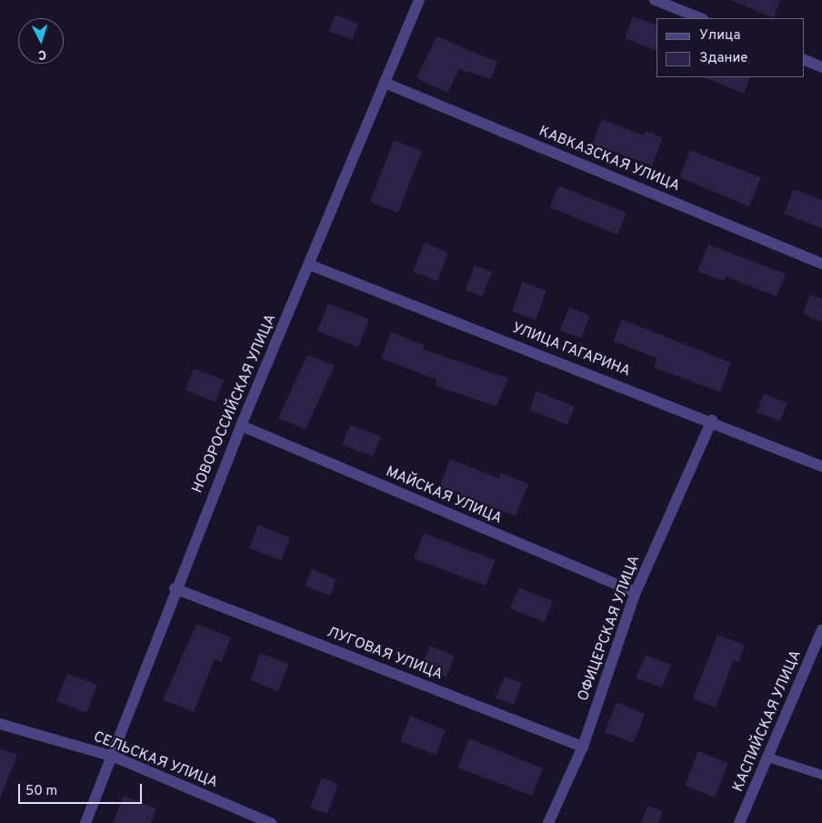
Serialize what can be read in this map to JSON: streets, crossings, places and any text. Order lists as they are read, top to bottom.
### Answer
{
  "streets": {
    "street": [
      "КАВКАЗСКАЯ УЛИЦА",
      "УЛИЦА ГАГАРИНА",
      "НОВОРОССИЙСКАЯ УЛИЦА",
      "МАЙСКАЯ УЛИЦА",
      "ОФИЦЕРСКАЯ УЛИЦА",
      "ЛУГОВАЯ УЛИЦА",
      "КАСПИЙСКАЯ УЛИЦА",
      "СЕЛЬСКАЯ УЛИЦА"
    ]
  },
  "crossings": [
    ["КАВКАЗСКАЯ УЛИЦА", "НОВОРОССИЙСКАЯ УЛИЦА"],
    ["УЛИЦА ГАГАРИНА", "НОВОРОССИЙСКАЯ УЛИЦА"],
    ["УЛИЦА ГАГАРИНА", "ОФИЦЕРСКАЯ УЛИЦА"],
    ["НОВОРОССИЙСКАЯ УЛИЦА", "МАЙСКАЯ УЛИЦА"],
    ["НОВОРОССИЙСКАЯ УЛИЦА", "ЛУГОВАЯ УЛИЦА"],
    ["НОВОРОССИЙСКАЯ УЛИЦА", "СЕЛЬСКАЯ УЛИЦА"],
    ["МАЙСКАЯ УЛИЦА", "ОФИЦЕРСКАЯ УЛИЦА"],
    ["ОФИЦЕРСКАЯ УЛИЦА", "ЛУГОВАЯ УЛИЦА"]
  ],
  "legend": ["Улица", "Здание"],
  "scale_bar": "50 m",
  "north": "bottom"
}
